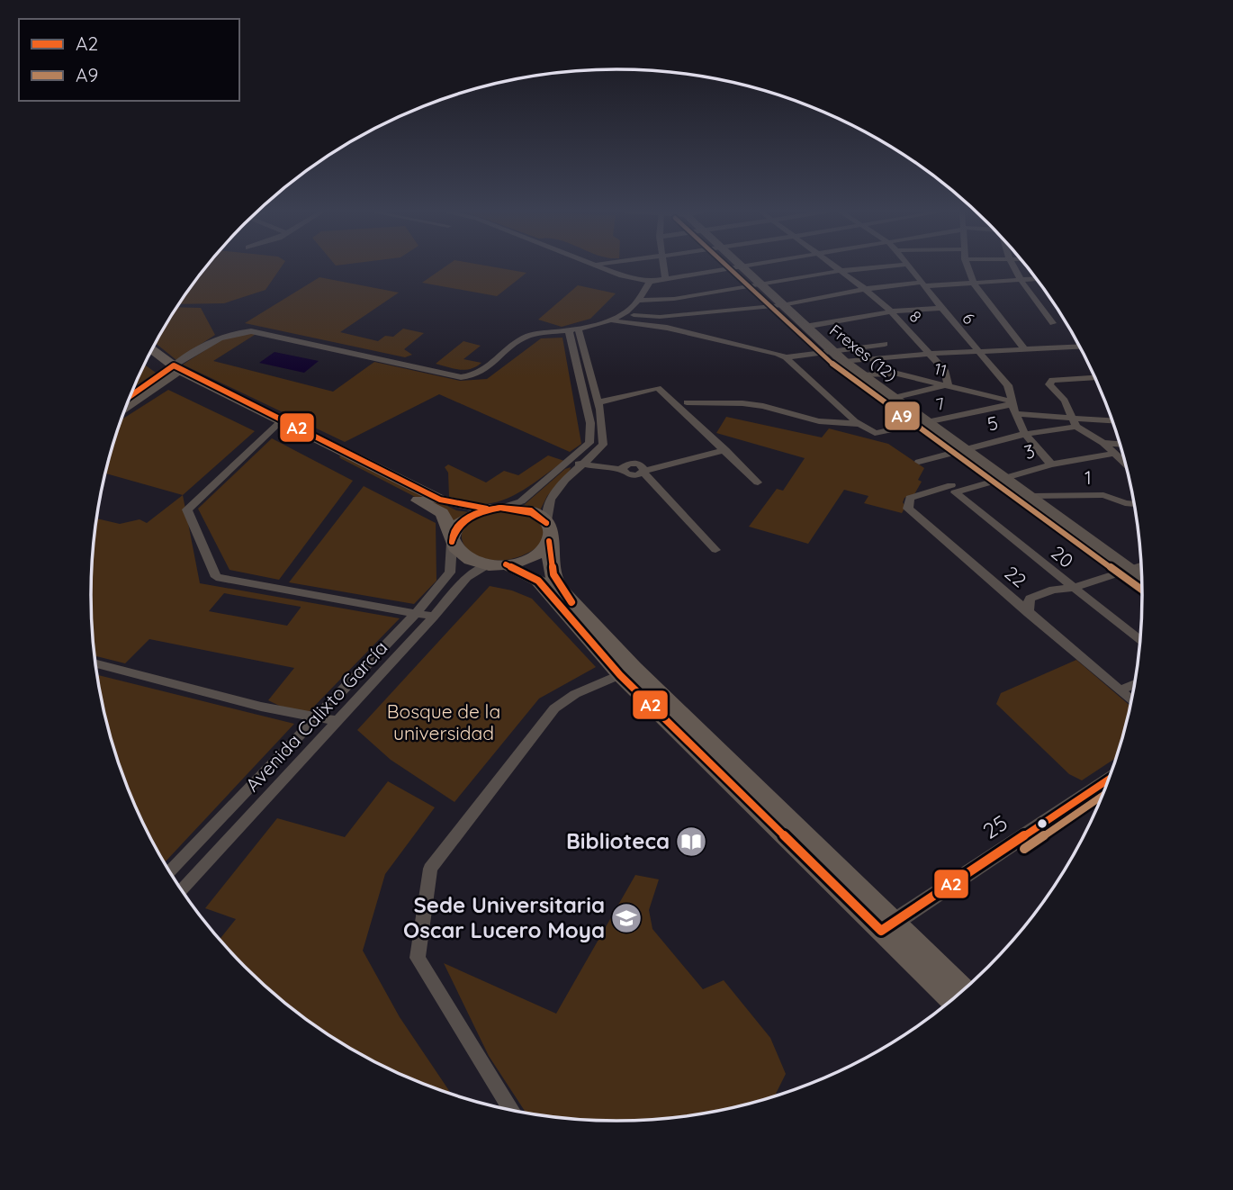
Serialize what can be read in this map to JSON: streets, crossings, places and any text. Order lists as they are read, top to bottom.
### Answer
{
  "streets": {
    "main road": ["Frexes (12)"],
    "street": [
      "8",
      "6",
      "11",
      "7",
      "5",
      "3",
      "1",
      "20",
      "22",
      "Avenida Calixto García",
      "25"
    ]
  },
  "crossings": [
    ["8", "11"],
    ["6", "11"],
    ["6", "7"],
    ["6", "5"],
    ["6", "3"],
    ["Frexes (12)", "11"],
    ["Frexes (12)", "7"],
    ["Frexes (12)", "5"],
    ["Frexes (12)", "3"],
    ["Frexes (12)", "1"],
    ["11", "7"],
    ["7", "5"],
    ["3", "20"],
    ["3", "22"],
    ["20", "22"]
  ],
  "parks": ["Bosque de la universidad"],
  "places": {
    "library": ["Biblioteca"],
    "school or university": ["Sede Universitaria Oscar Lucero Moya"]
  },
  "lines": ["transit line A9", "transit line A2"],
  "legend": ["A2", "A9"]
}
